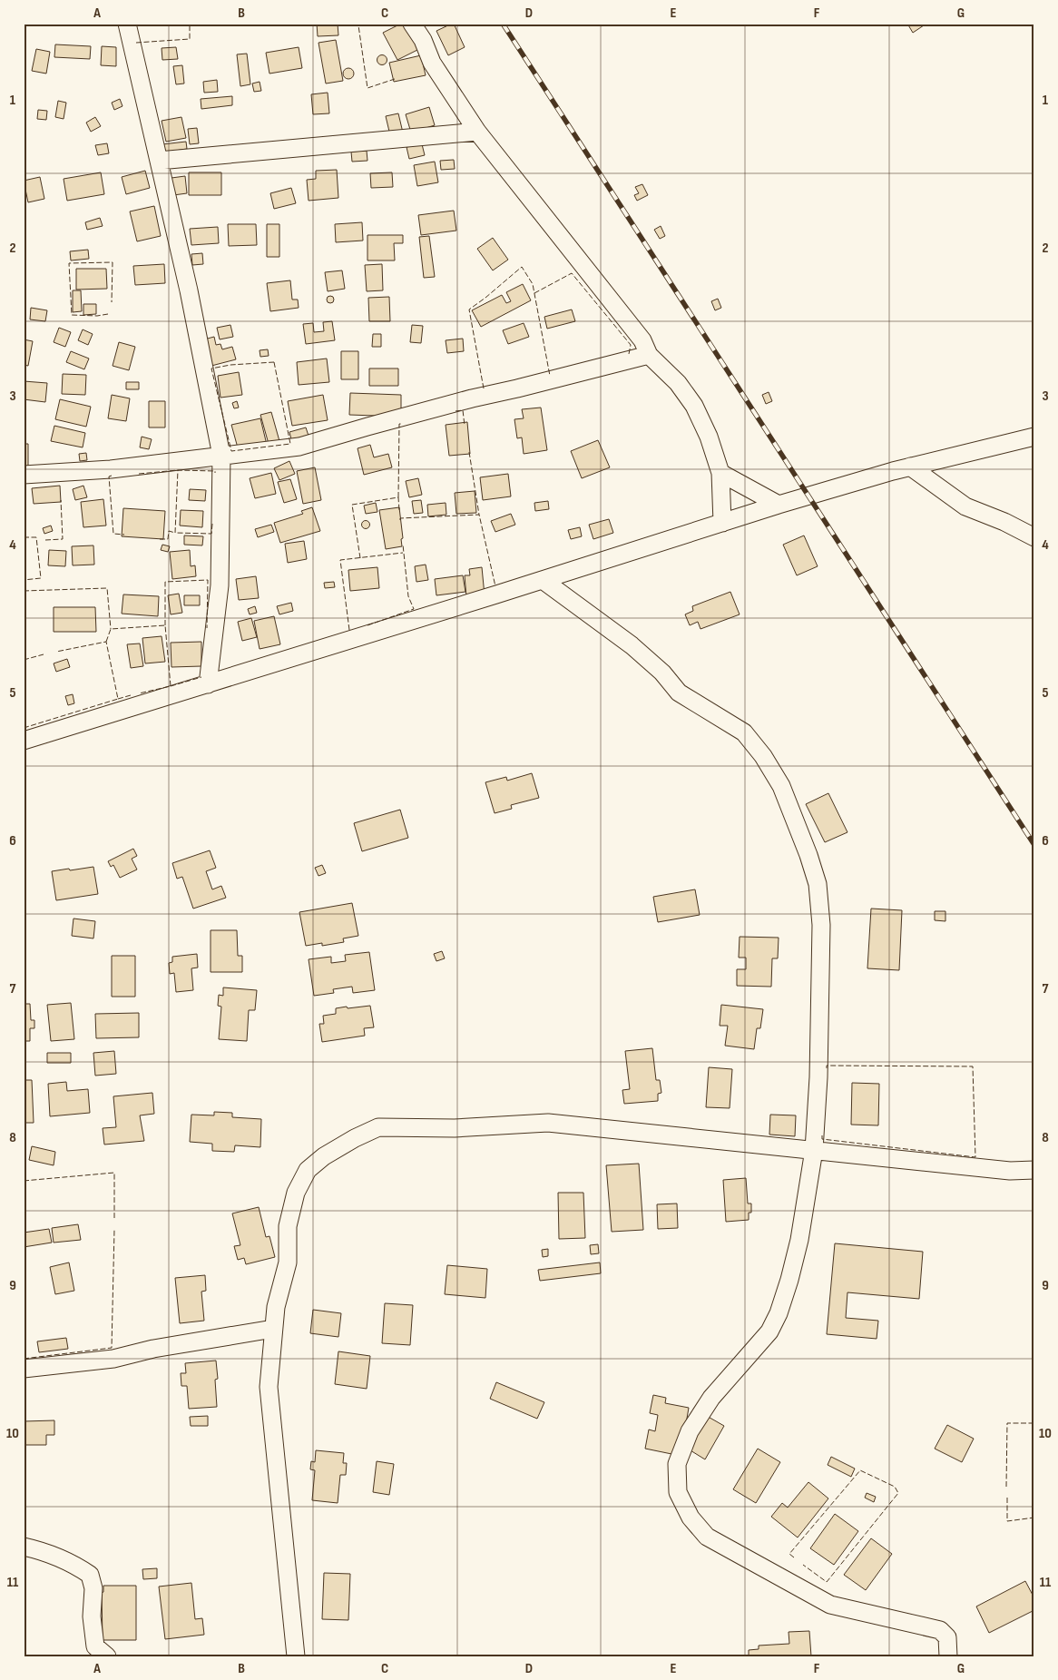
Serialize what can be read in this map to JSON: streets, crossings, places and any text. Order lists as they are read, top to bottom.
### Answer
{
  "grid": {
    "columns": [
      "A",
      "B",
      "C",
      "D",
      "E",
      "F",
      "G"
    ],
    "rows": [
      "1",
      "2",
      "3",
      "4",
      "5",
      "6",
      "7",
      "8",
      "9",
      "10",
      "11"
    ]
  }
}
